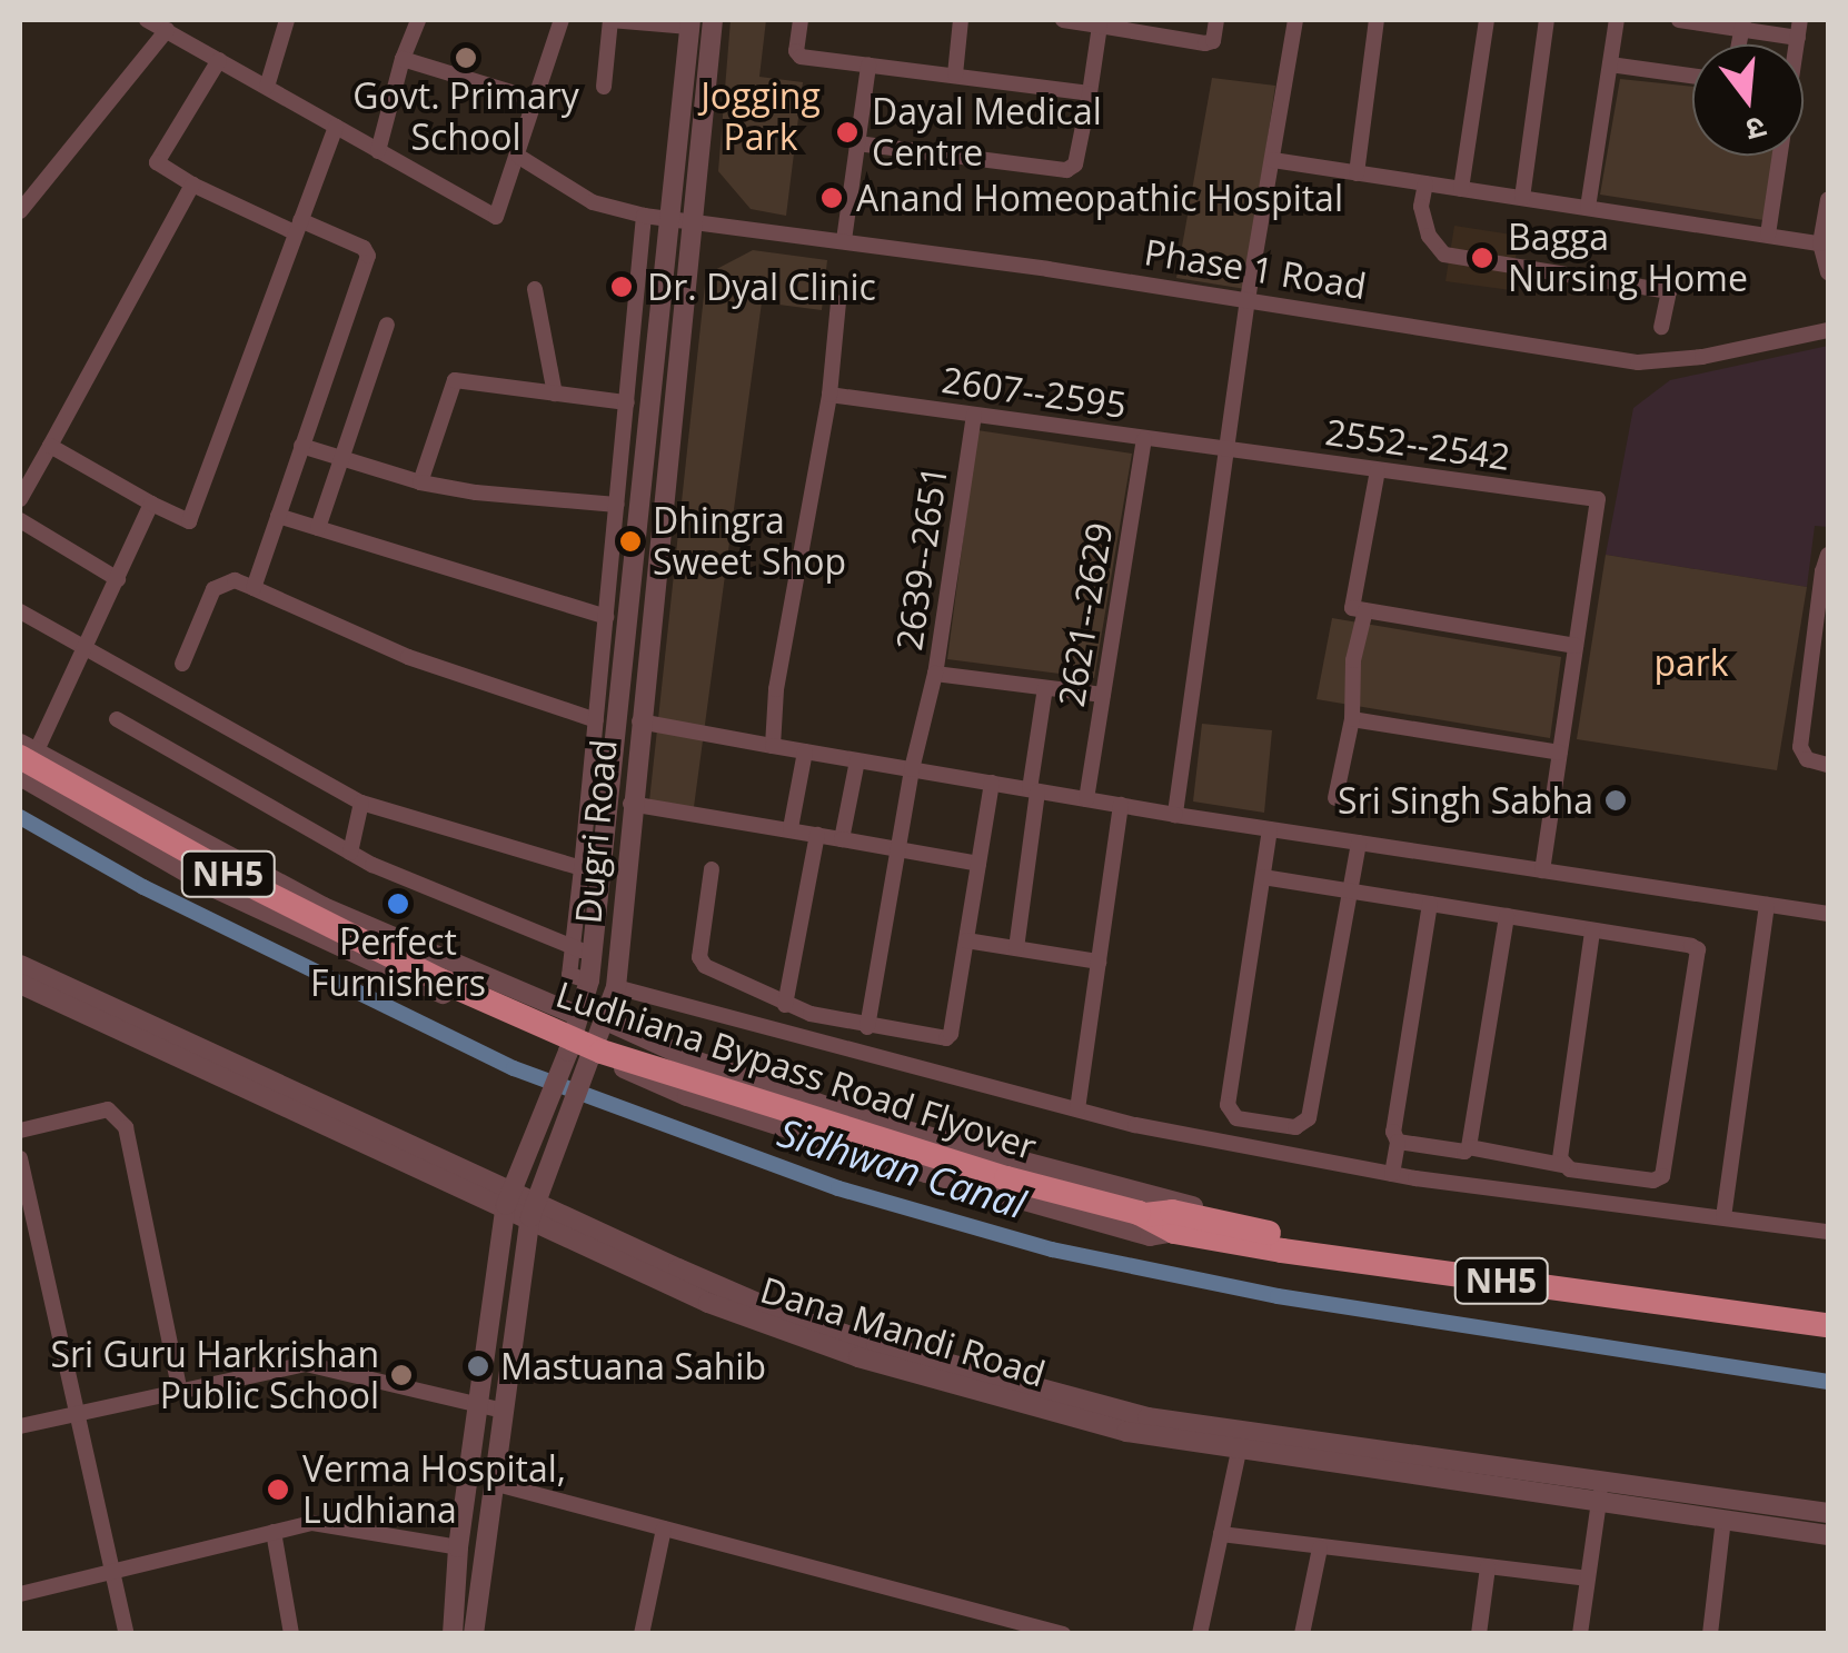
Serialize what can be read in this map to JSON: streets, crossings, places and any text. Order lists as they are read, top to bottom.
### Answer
{
  "streets": {
    "highway": ["NH5", "Ludhiana Bypass Road Flyover"],
    "street": [
      "Phase 1 Road",
      "2607--2595",
      "2552--2542",
      "2639--2651",
      "2621--2629",
      "Dugri Road",
      "Dana Mandi Road"
    ]
  },
  "crossings": [
    ["Phase 1 Road", "Dugri Road"],
    ["2607--2595", "2552--2542"],
    ["2607--2595", "2639--2651"],
    ["2607--2595", "2621--2629"],
    ["2639--2651", "2621--2629"],
    ["Dugri Road", "Dana Mandi Road"],
    ["NH5", "Ludhiana Bypass Road Flyover"]
  ],
  "water": ["Sidhwan Canal"],
  "parks": ["Jogging Park", "park"],
  "places": [
    "Govt. Primary School",
    "Dayal Medical Centre",
    "Anand Homeopathic Hospital",
    "Bagga Nursing Home",
    "Dr. Dyal Clinic",
    "Dhingra Sweet Shop",
    "Sri Singh Sabha",
    "Perfect Furnishers",
    "Mastuana Sahib",
    "Sri Guru Harkrishan Public School",
    "Verma Hospital, Ludhiana"
  ],
  "north": "bottom"
}
